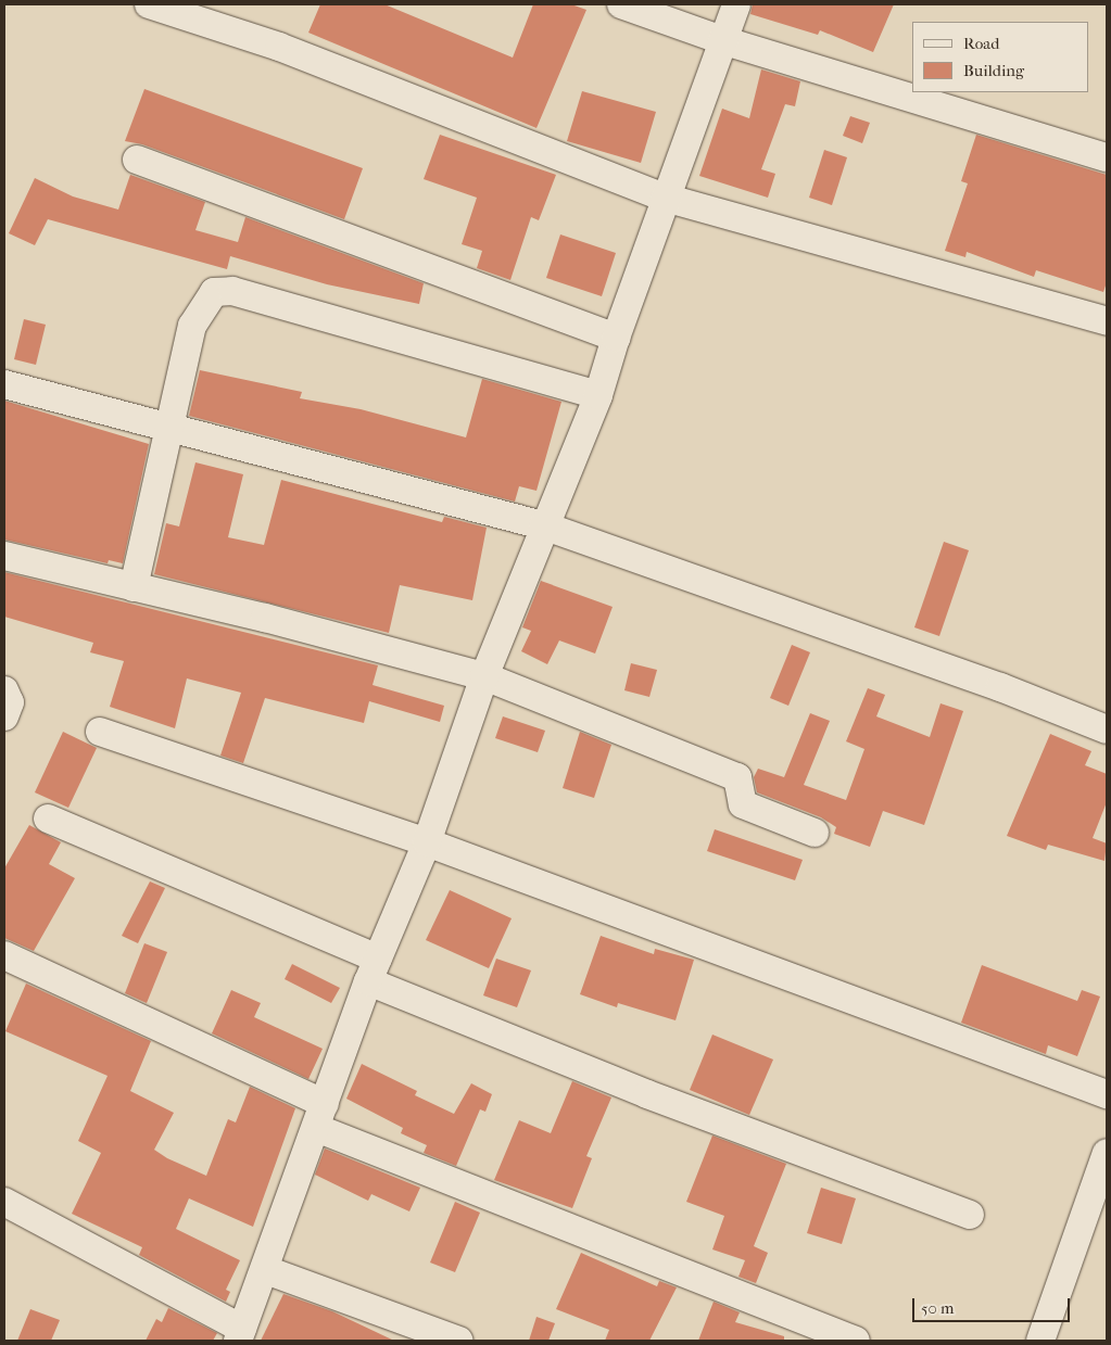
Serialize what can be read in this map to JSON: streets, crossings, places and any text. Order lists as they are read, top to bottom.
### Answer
{
  "legend": ["Road", "Building"],
  "scale_bar": "50 m"
}
